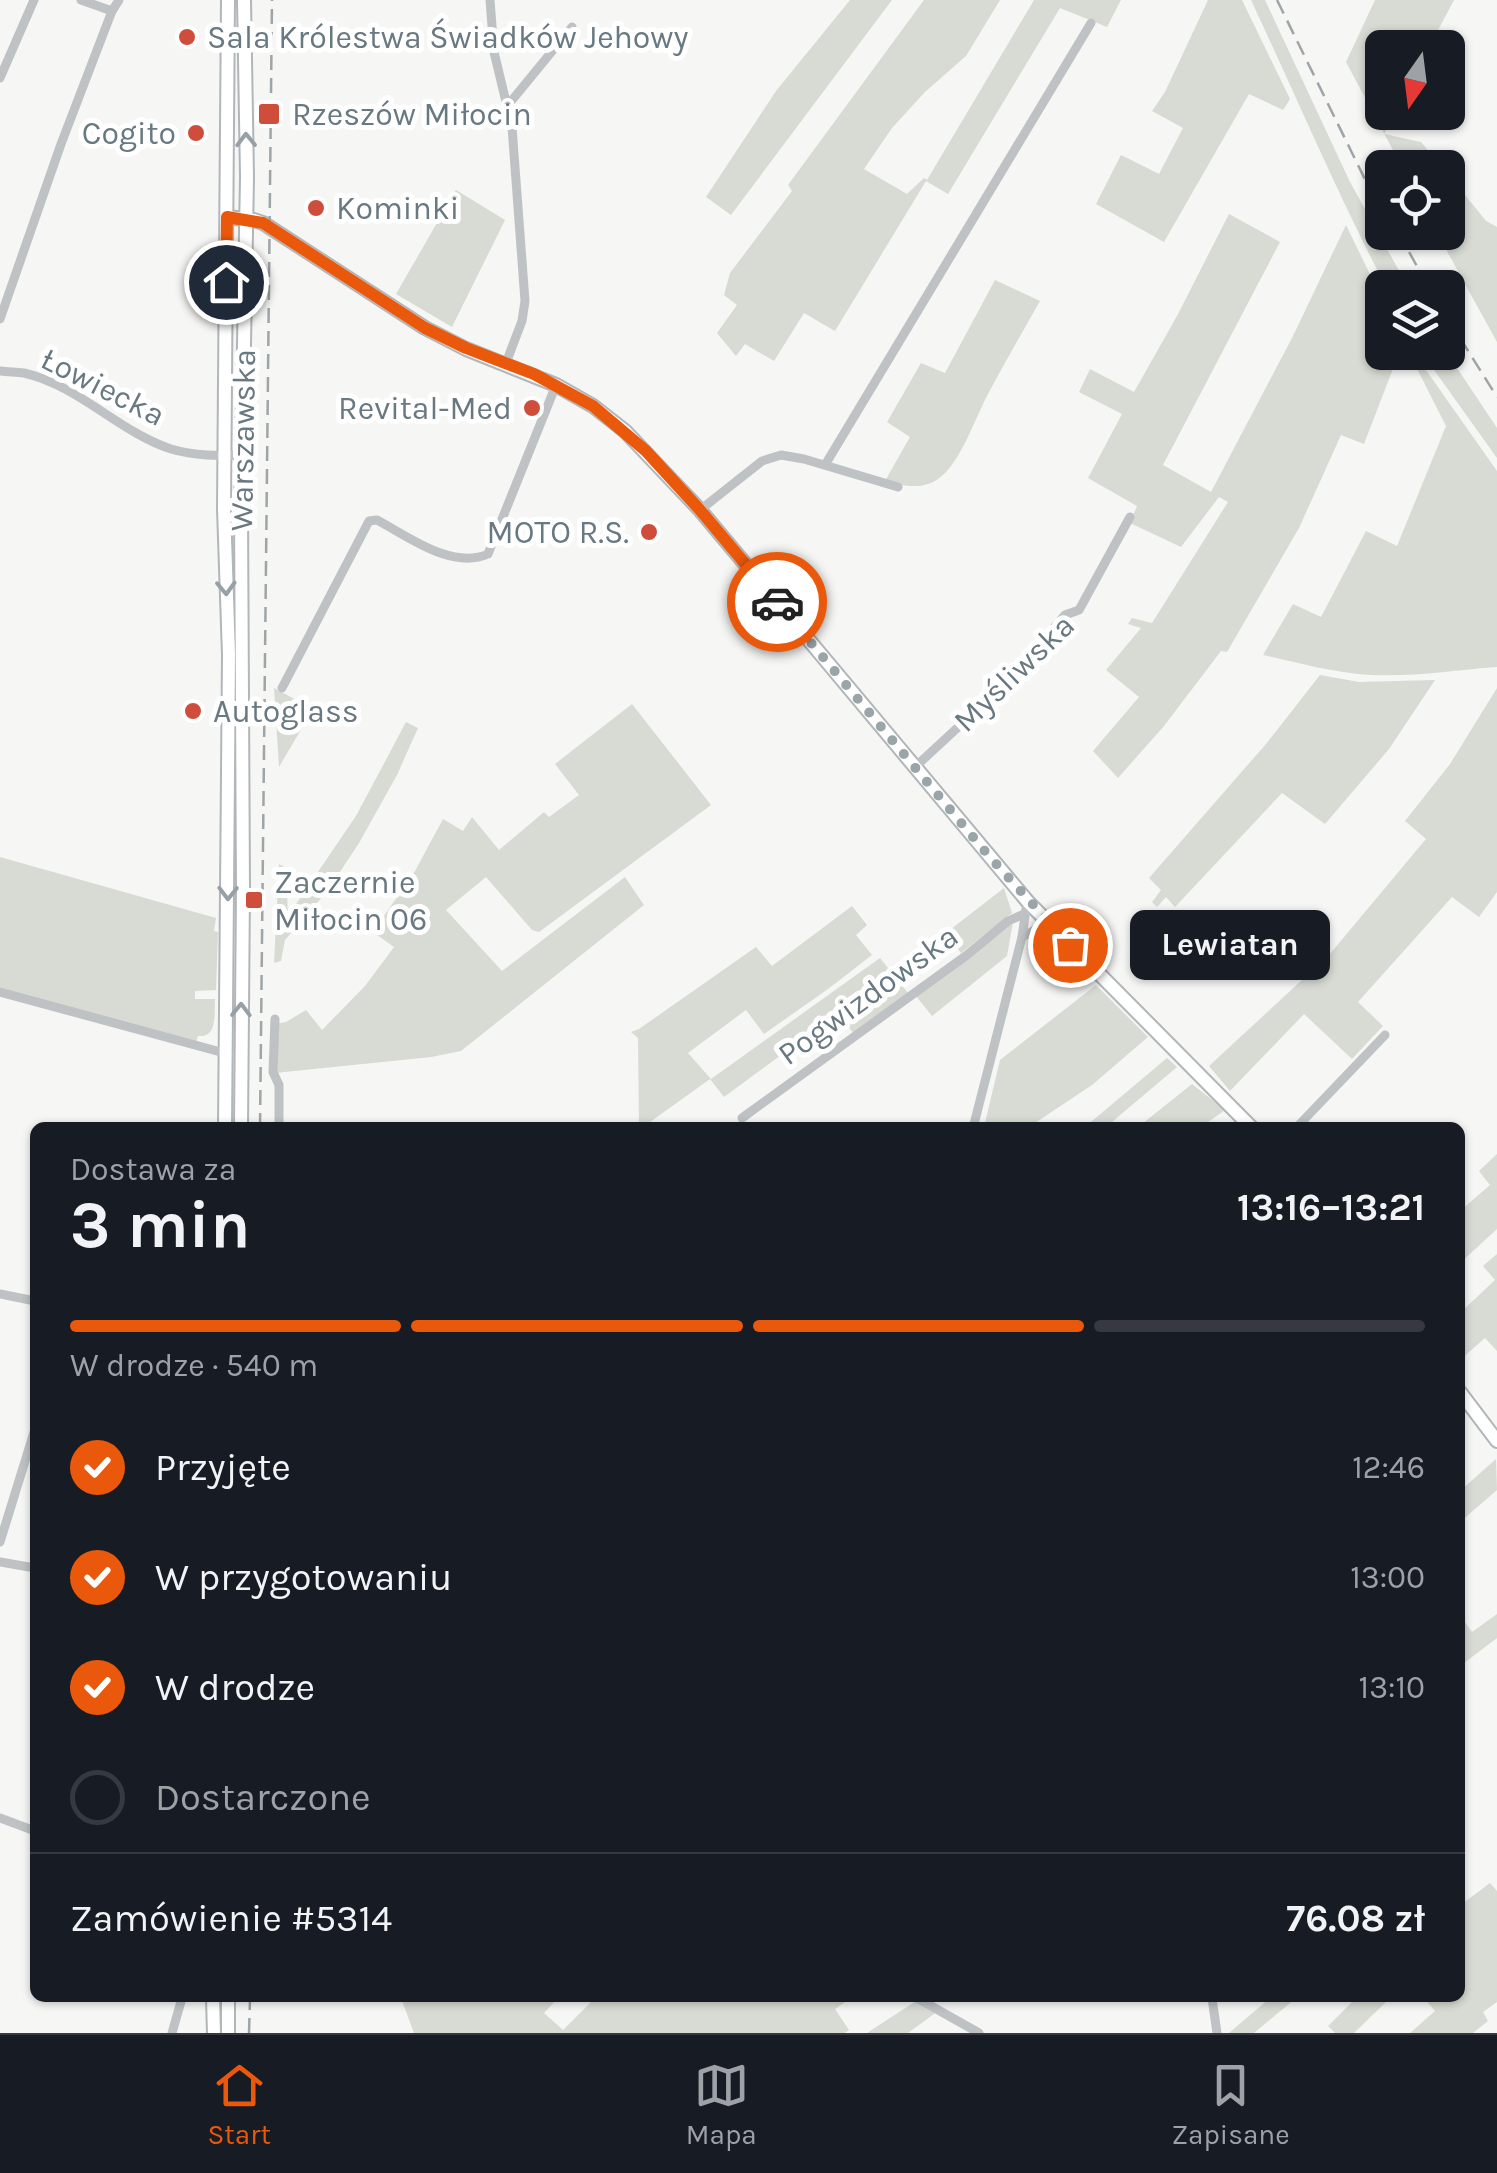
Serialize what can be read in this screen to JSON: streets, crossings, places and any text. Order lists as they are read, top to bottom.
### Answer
{
  "streets": {
    "main road": ["Warszawska"],
    "street": ["Łowiecka", "Myśliwska", "Pogwizdowska"]
  },
  "crossings": [
    ["Łowiecka", "Warszawska"]
  ],
  "places": {
    "other": [
      "Sala Królestwa Świadków Jehowy",
      "Cogito",
      "Kominki",
      "Revital-Med",
      "MOTO R.S.",
      "Autoglass",
      "Lewiatan"
    ],
    "transit": ["Rzeszów Miłocin", "Zaczernie Miłocin 06"]
  },
  "north": "bottom",
  "page": {
    "bubble": "Lewiatan",
    "heading": ["3 min", "Dostawa za", "13:16–13:21"],
    "panel": ["Zamówienie #5314", "76.08 zł"],
    "bar": "W drodze · 540 m",
    "list": [
      ["Przyjęte", "12:46"],
      ["W przygotowaniu", "13:00"],
      ["W drodze", "13:10"],
      "Dostarczone"
    ],
    "tabs": ["Start", "Mapa", "Zapisane"]
  }
}
